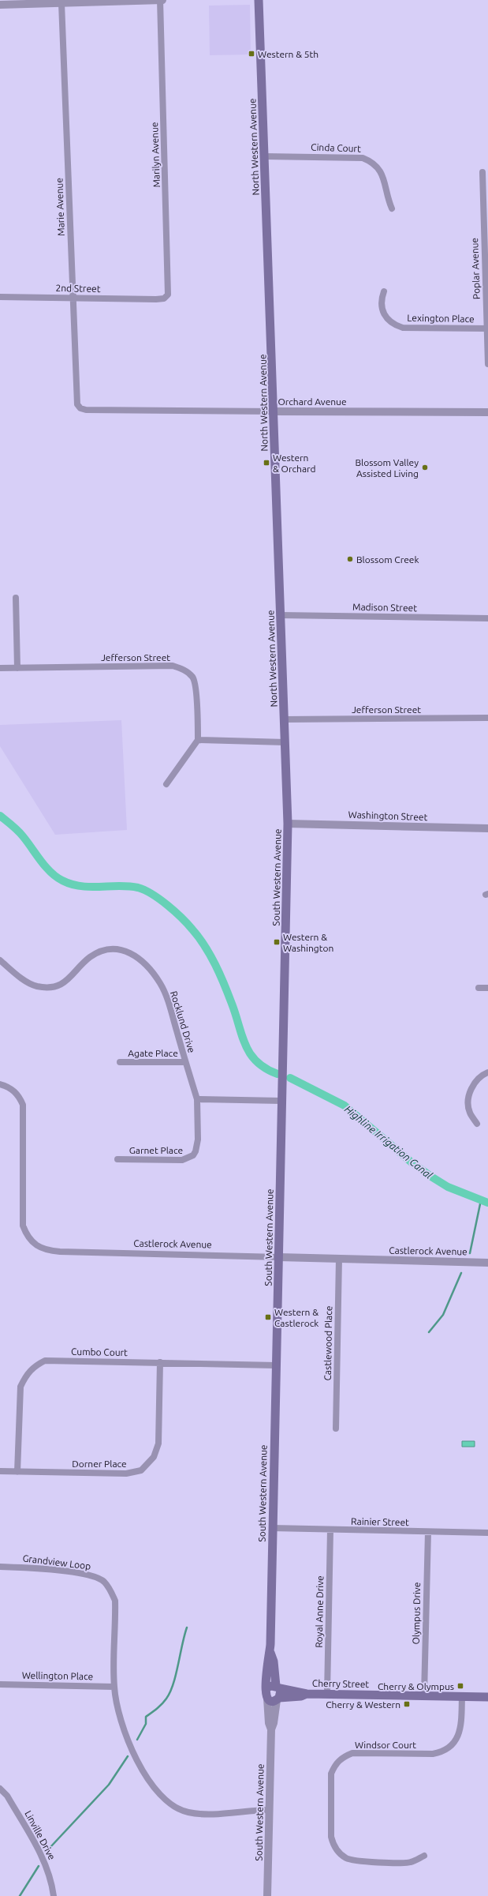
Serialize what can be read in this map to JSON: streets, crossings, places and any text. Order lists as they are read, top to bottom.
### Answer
{
  "streets": {
    "main road": ["North Western Avenue", "South Western Avenue", "Cherry Street"],
    "street": [
      "Cinda Court",
      "Marilyn Avenue",
      "Marie Avenue",
      "Poplar Avenue",
      "2nd Street",
      "Lexington Place",
      "Orchard Avenue",
      "Madison Street",
      "Jefferson Street",
      "Washington Street",
      "Rocklund Drive",
      "Agate Place",
      "Garnet Place",
      "Castlerock Avenue",
      "Castlewood Place",
      "Cumbo Court",
      "Dorner Place",
      "Rainier Street",
      "Grandview Loop",
      "Royal Anne Drive",
      "Olympus Drive",
      "Wellington Place",
      "Windsor Court",
      "Linville Drive"
    ]
  },
  "crossings": [
    ["North Western Avenue", "Cinda Court"],
    ["North Western Avenue", "Orchard Avenue"],
    ["North Western Avenue", "Madison Street"],
    ["North Western Avenue", "Jefferson Street"],
    ["North Western Avenue", "Washington Street"],
    ["North Western Avenue", "South Western Avenue"],
    ["Marilyn Avenue", "2nd Street"],
    ["Marie Avenue", "2nd Street"],
    ["Marie Avenue", "Orchard Avenue"],
    ["Poplar Avenue", "Lexington Place"],
    ["Washington Street", "South Western Avenue"],
    ["South Western Avenue", "Castlerock Avenue"],
    ["South Western Avenue", "Cumbo Court"],
    ["South Western Avenue", "Rainier Street"],
    ["South Western Avenue", "Grandview Loop"],
    ["South Western Avenue", "Cherry Street"],
    ["Rocklund Drive", "Agate Place"],
    ["Rocklund Drive", "Garnet Place"],
    ["Castlerock Avenue", "Castlewood Place"],
    ["Cumbo Court", "Dorner Place"],
    ["Rainier Street", "Royal Anne Drive"],
    ["Rainier Street", "Olympus Drive"],
    ["Grandview Loop", "Wellington Place"],
    ["Royal Anne Drive", "Cherry Street"],
    ["Olympus Drive", "Cherry Street"],
    ["Cherry Street", "Windsor Court"]
  ],
  "water": ["Highline Irrigation Canal"],
  "places": {
    "transit": [
      "Western & 5th",
      "Western & Orchard",
      "Western & Washington",
      "Western & Castlerock",
      "Cherry & Olympus",
      "Cherry & Western"
    ],
    "other": ["Blossom Valley Assisted Living", "Blossom Creek"]
  }
}
